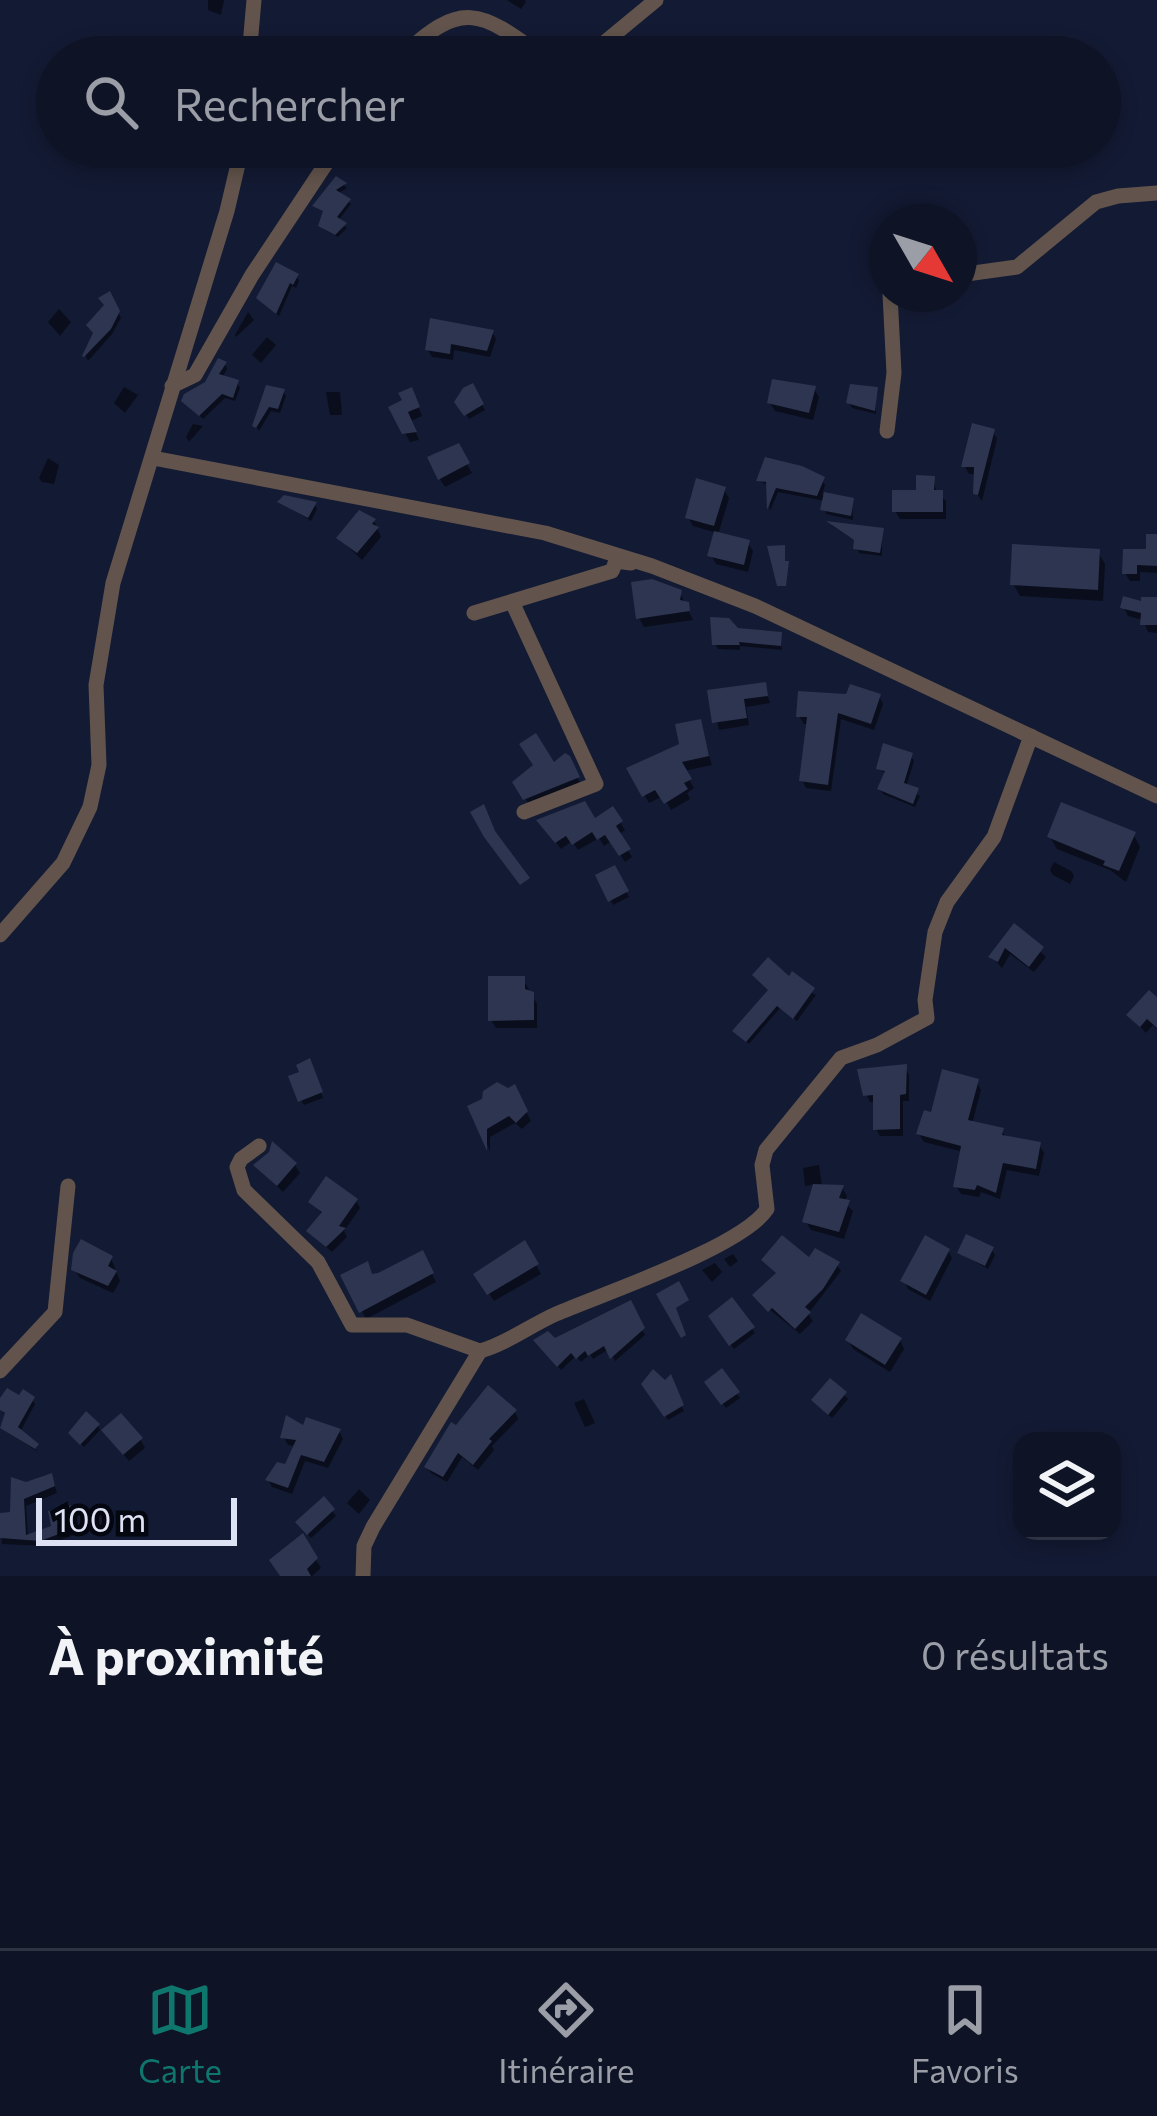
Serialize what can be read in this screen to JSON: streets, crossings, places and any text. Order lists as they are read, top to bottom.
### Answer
{
  "scale_bar": "100 m",
  "north": "bottom right",
  "page": {
    "search": "Rechercher",
    "scale": "100 m",
    "heading": ["À proximité", "0 résultats"],
    "nav": ["Carte", "Itinéraire", "Favoris"]
  }
}
